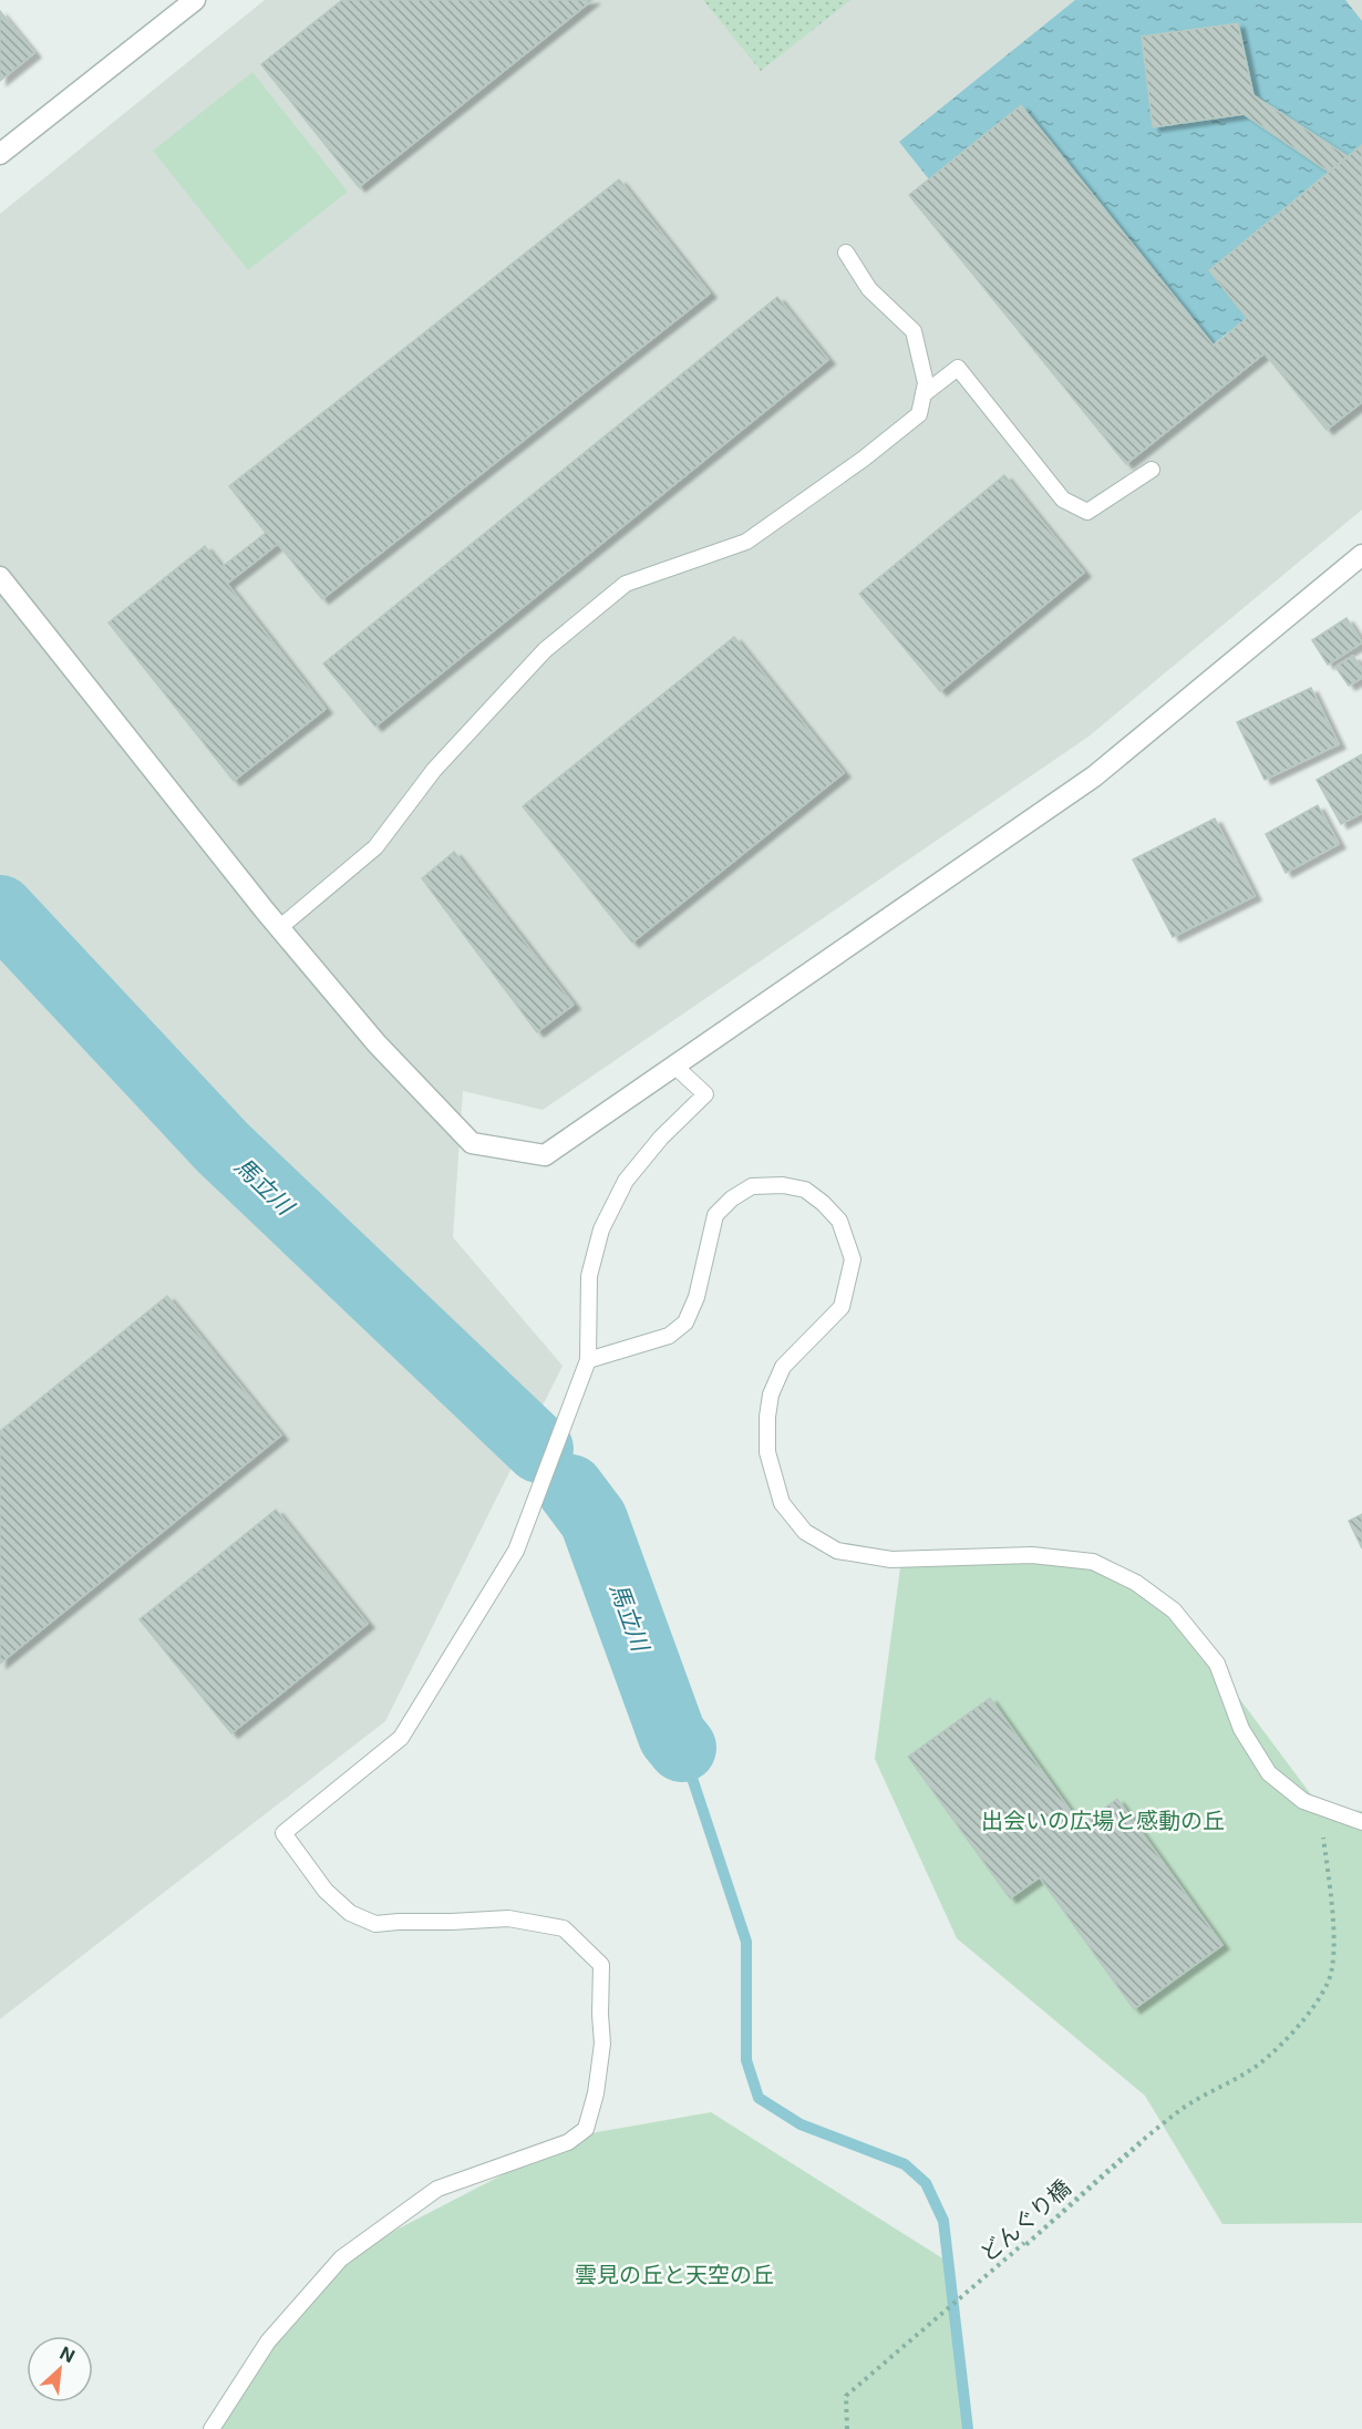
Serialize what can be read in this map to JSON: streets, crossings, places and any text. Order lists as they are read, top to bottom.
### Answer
{
  "streets": {
    "path": ["どんぐり橋"]
  },
  "water": ["馬立川"],
  "parks": ["出会いの広場と感動の丘", "雲見の丘と天空の丘"],
  "north": "top right"
}
